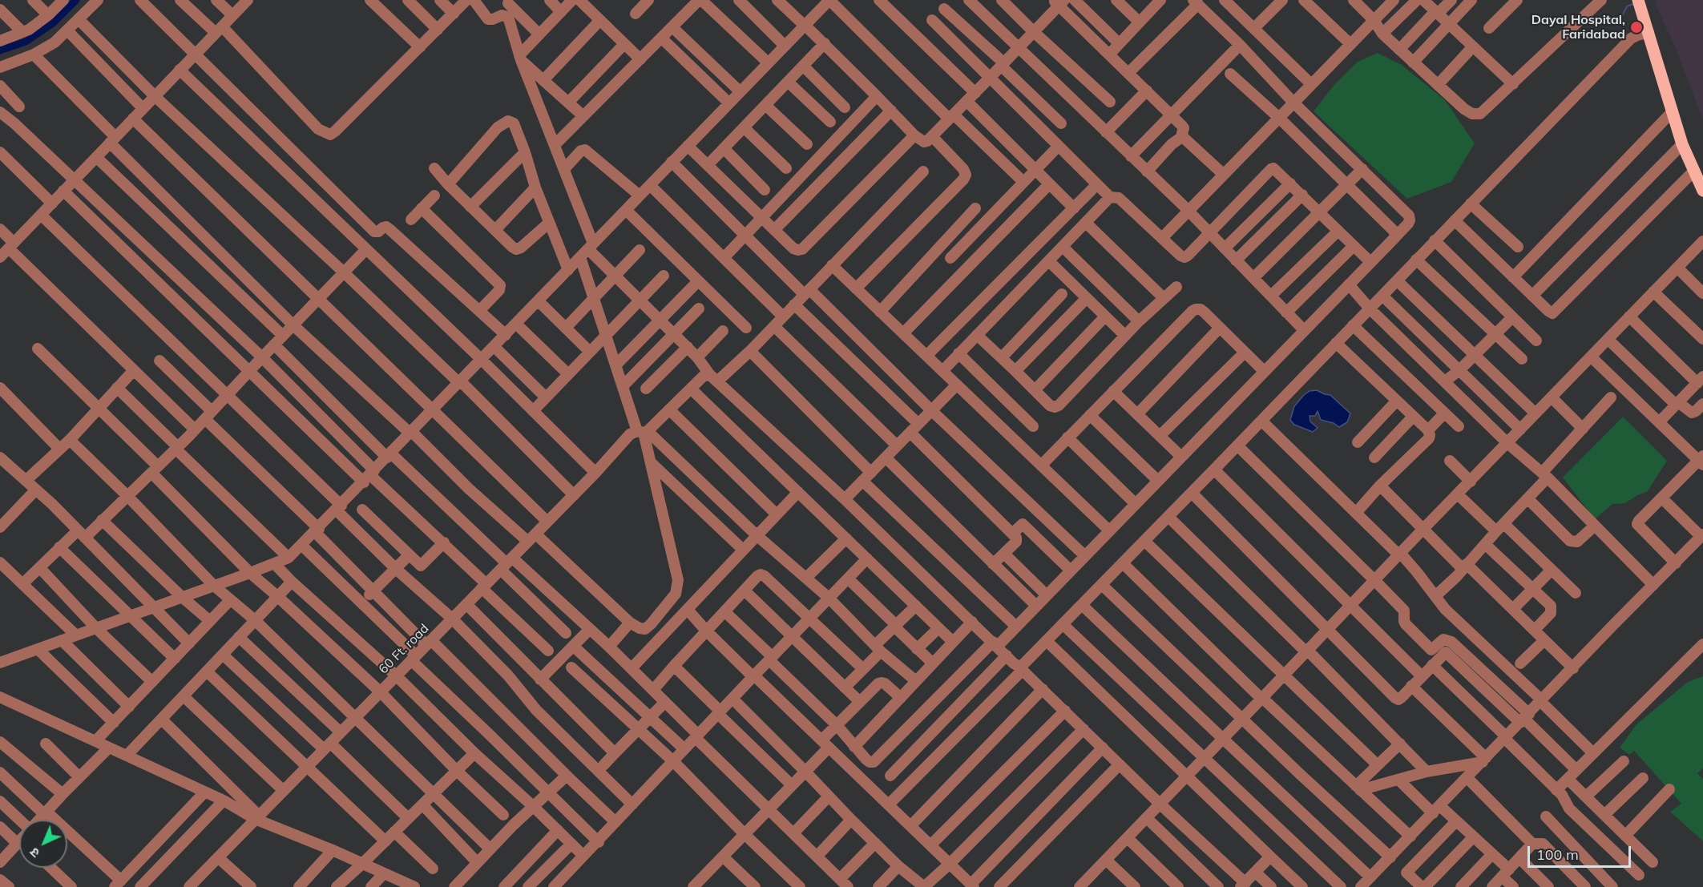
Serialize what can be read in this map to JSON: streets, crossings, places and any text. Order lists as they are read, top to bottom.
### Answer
{
  "streets": {
    "street": ["60 Ft. road"]
  },
  "places": ["Dayal Hospital, Faridabad"],
  "scale_bar": "100 m",
  "north": "bottom left"
}
